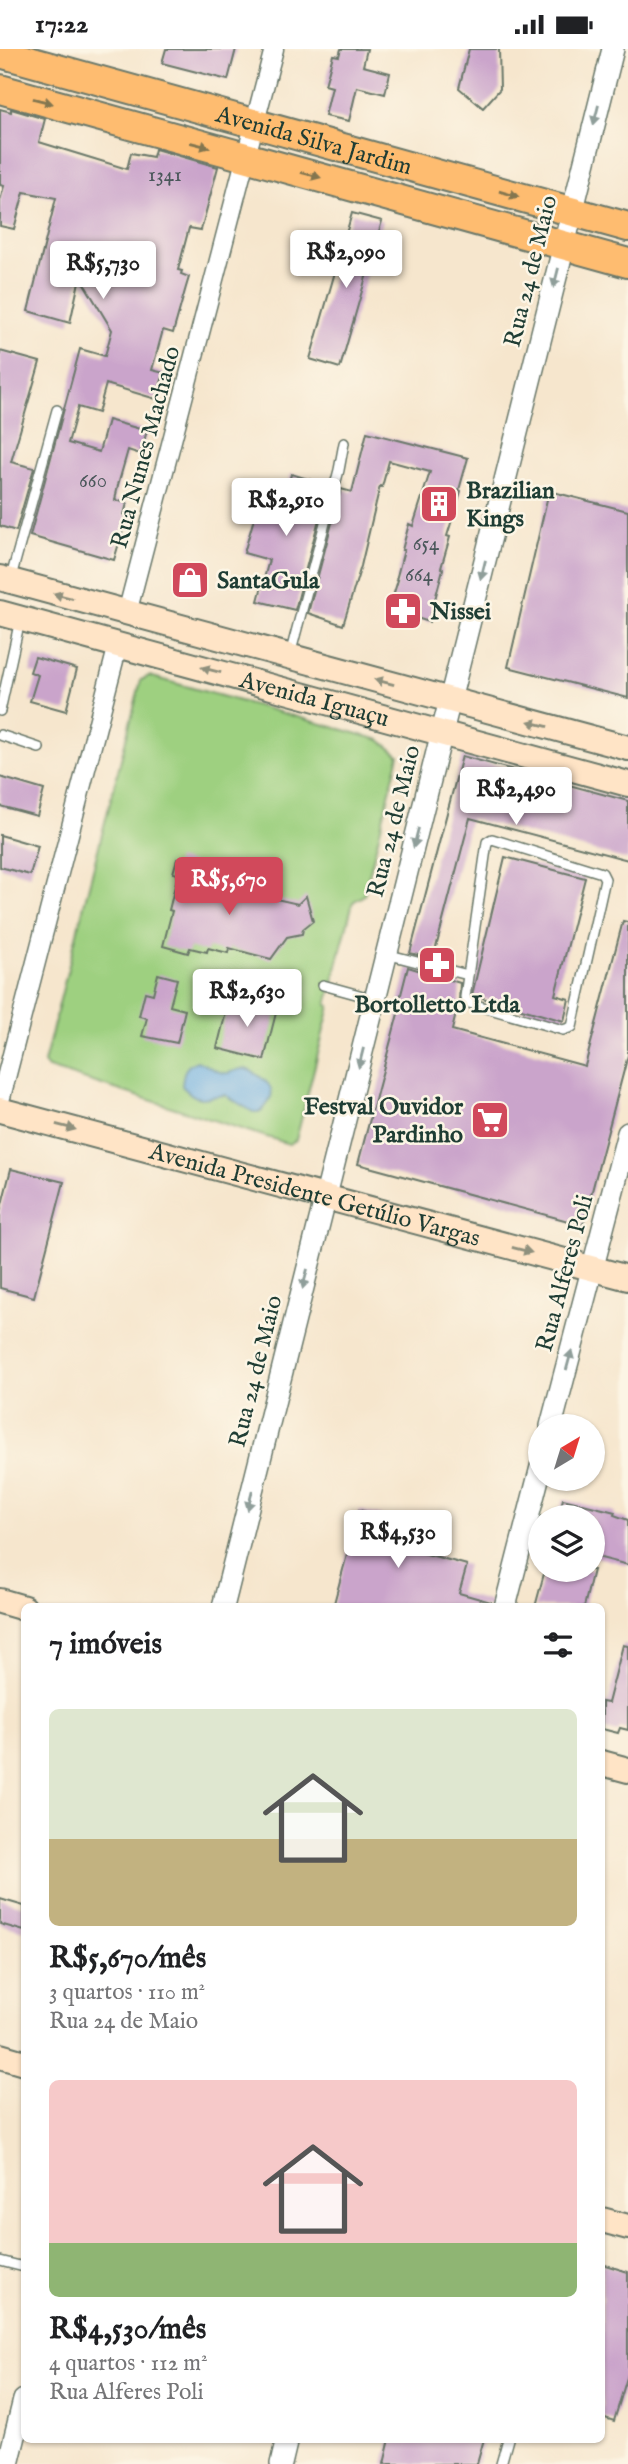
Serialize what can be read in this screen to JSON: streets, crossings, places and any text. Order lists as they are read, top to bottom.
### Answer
{
  "streets": {
    "main road": ["Avenida Silva Jardim", "Avenida Iguaçu", "Avenida Presidente Getúlio Vargas"],
    "street": ["Rua 24 de Maio", "Rua Nunes Machado", "Rua Alferes Poli"]
  },
  "crossings": [
    ["Avenida Silva Jardim", "Rua 24 de Maio"],
    ["Avenida Silva Jardim", "Rua Nunes Machado"],
    ["Rua 24 de Maio", "Avenida Iguaçu"],
    ["Rua 24 de Maio", "Avenida Presidente Getúlio Vargas"],
    ["Rua Nunes Machado", "Avenida Iguaçu"],
    ["Avenida Presidente Getúlio Vargas", "Rua Alferes Poli"]
  ],
  "one_way": ["Rua 24 de Maio", "Avenida Presidente Getúlio Vargas", "Rua Alferes Poli"],
  "places": {
    "building": ["Brazilian Kings"],
    "shop": ["SantaGula"],
    "pharmacy": ["Nissei", "Bortolletto Ltda"],
    "supermarket": ["Festval Ouvidor Pardinho"]
  },
  "house_numbers": [
    "1341",
    "660",
    "654",
    "664"
  ],
  "north": "top right",
  "page": {
    "status": "17:22",
    "price": [
      "R$2,090",
      "R$5,730",
      "R$2,910",
      "R$2,490",
      "R$5,670",
      "R$2,630",
      "R$4,530"
    ],
    "heading": "7 imóveis",
    "list": [
      {
        "name": "R$5,670/mês",
        "note": "3 quartos · 110 m² · Rua 24 de Maio"
      },
      {
        "name": "R$4,530/mês",
        "note": "4 quartos · 112 m² · Rua Alferes Poli"
      }
    ]
  }
}
